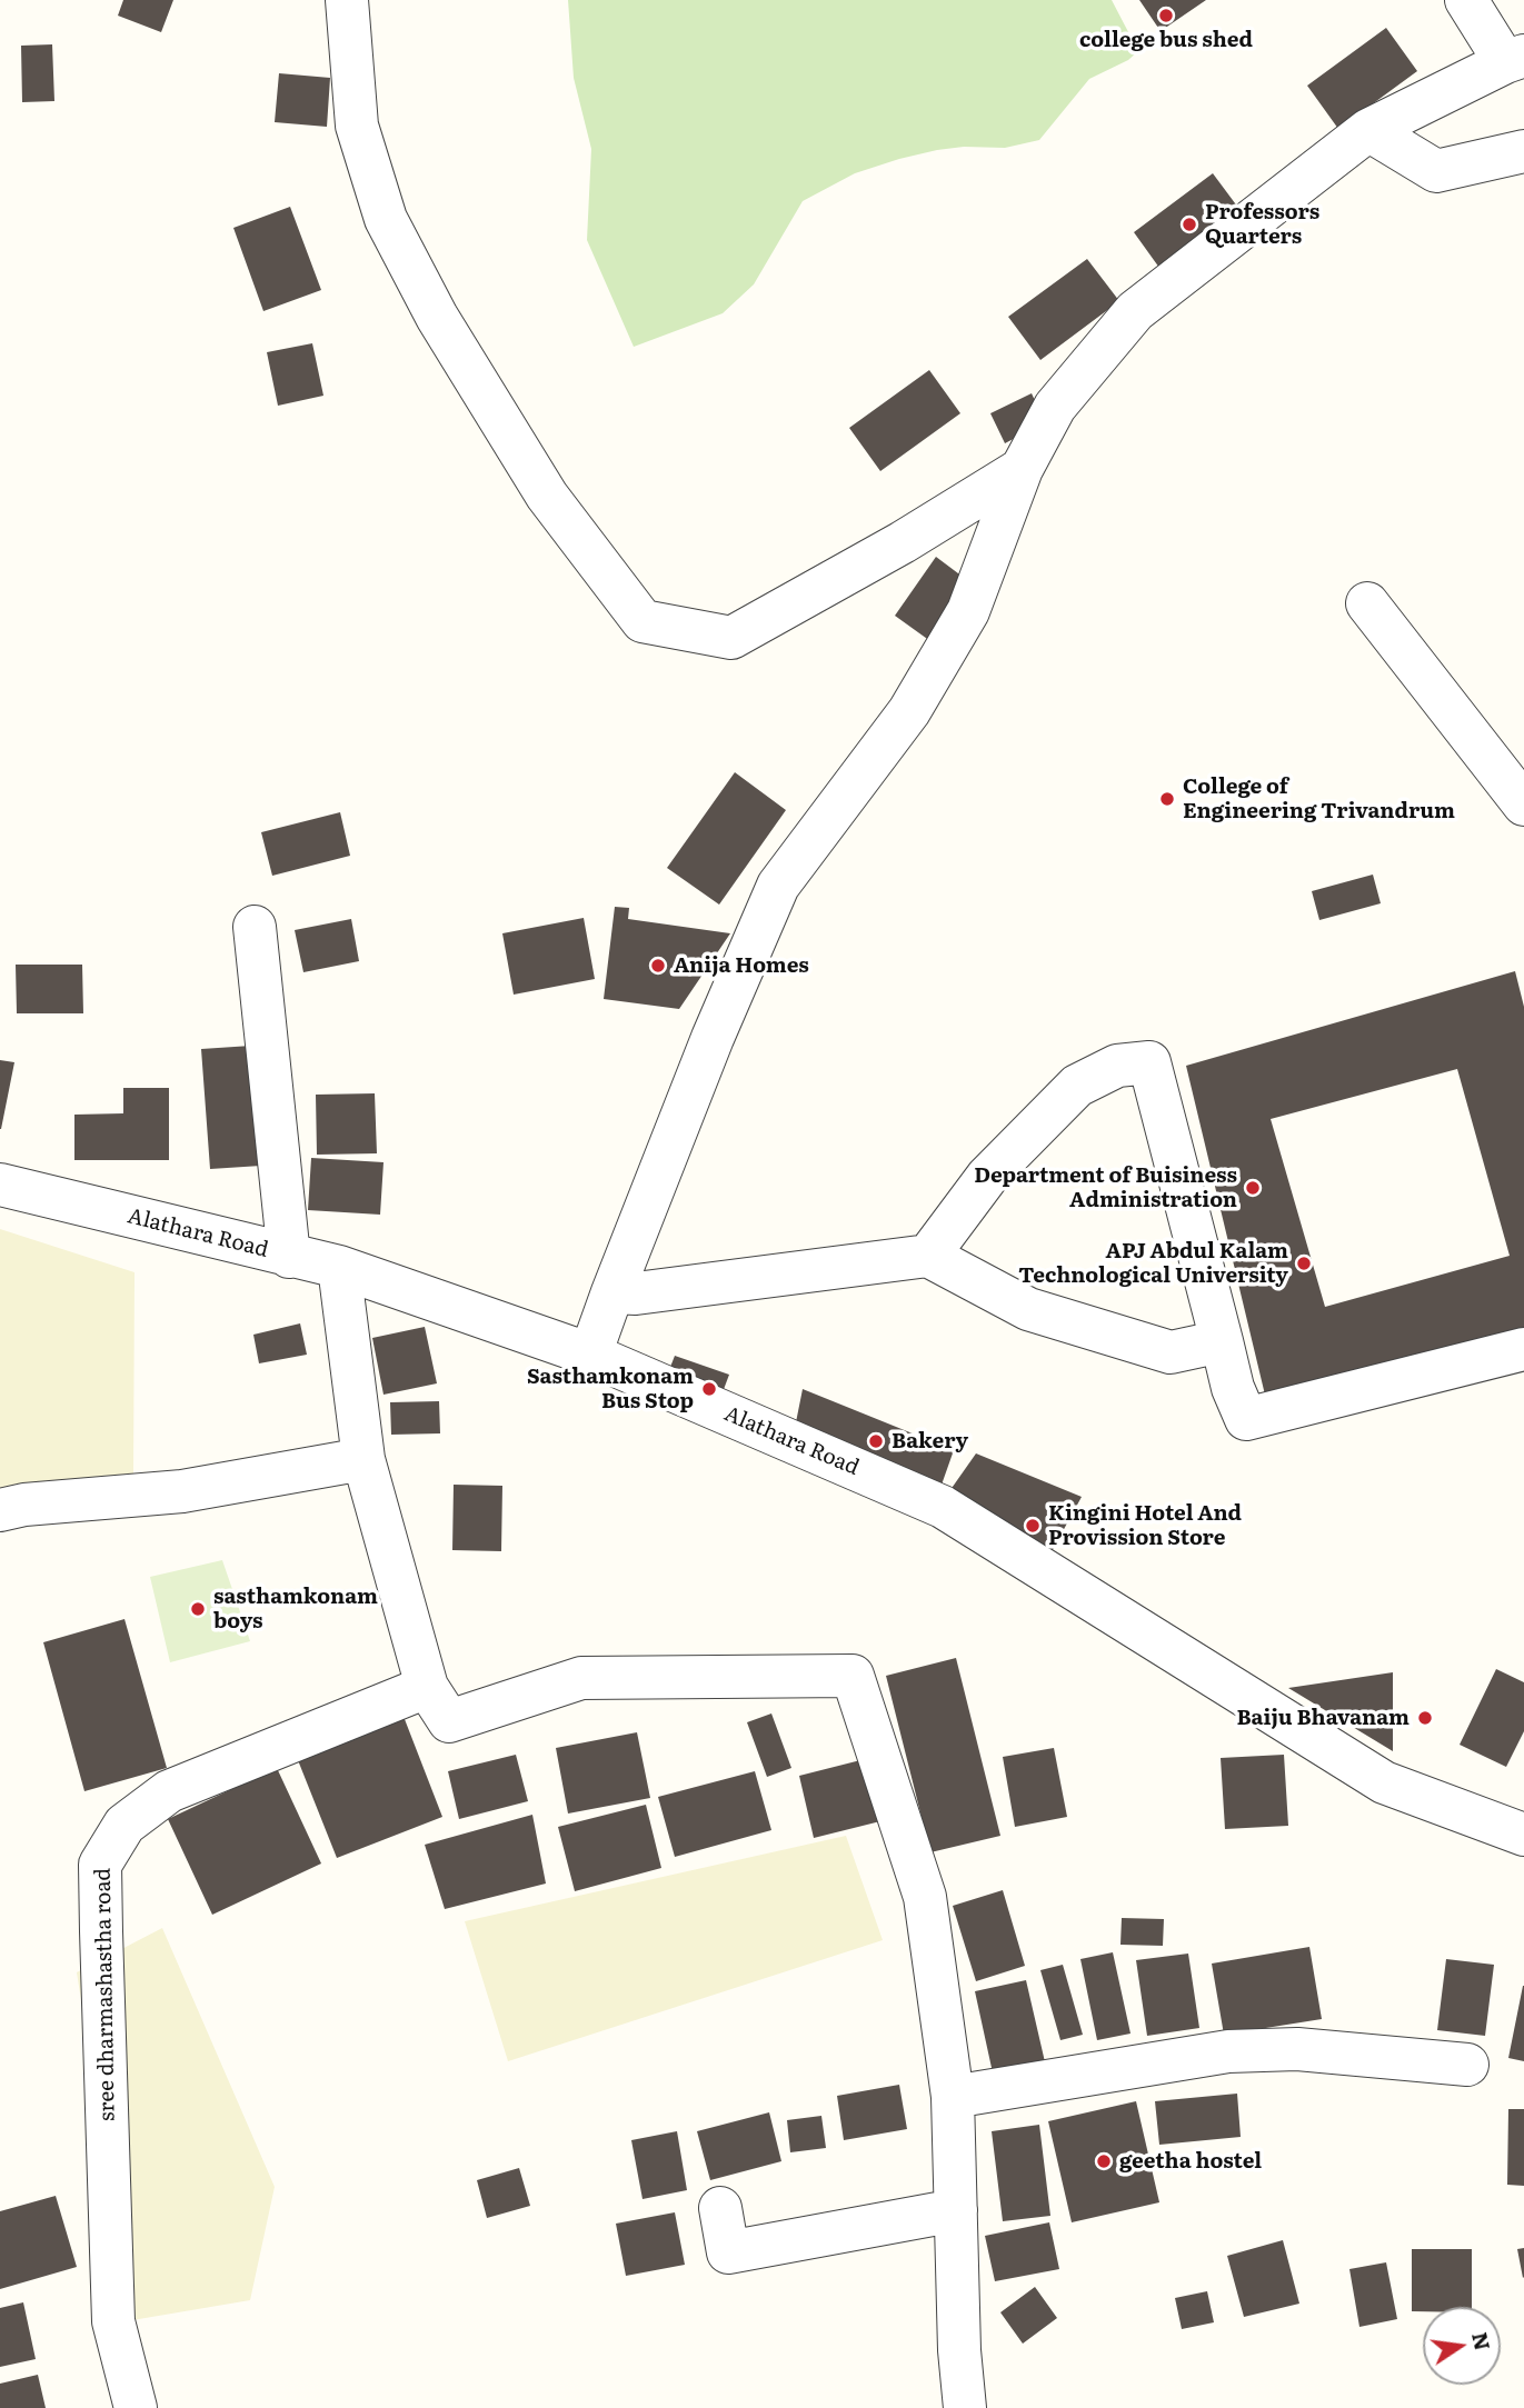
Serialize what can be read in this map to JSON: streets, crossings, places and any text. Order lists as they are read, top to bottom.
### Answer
{
  "streets": {
    "street": ["Alathara Road", "sree dharmashastha road"]
  },
  "places": [
    "college bus shed",
    "Professors Quarters",
    "College of Engineering Trivandrum",
    "Anija Homes",
    "Department of Buisiness Administration",
    "APJ Abdul Kalam Technological University",
    "Sasthamkonam Bus Stop",
    "Bakery",
    "Kingini Hotel And Provission Store",
    "sasthamkonam boys",
    "Baiju Bhavanam",
    "geetha hostel"
  ],
  "north": "right"
}
